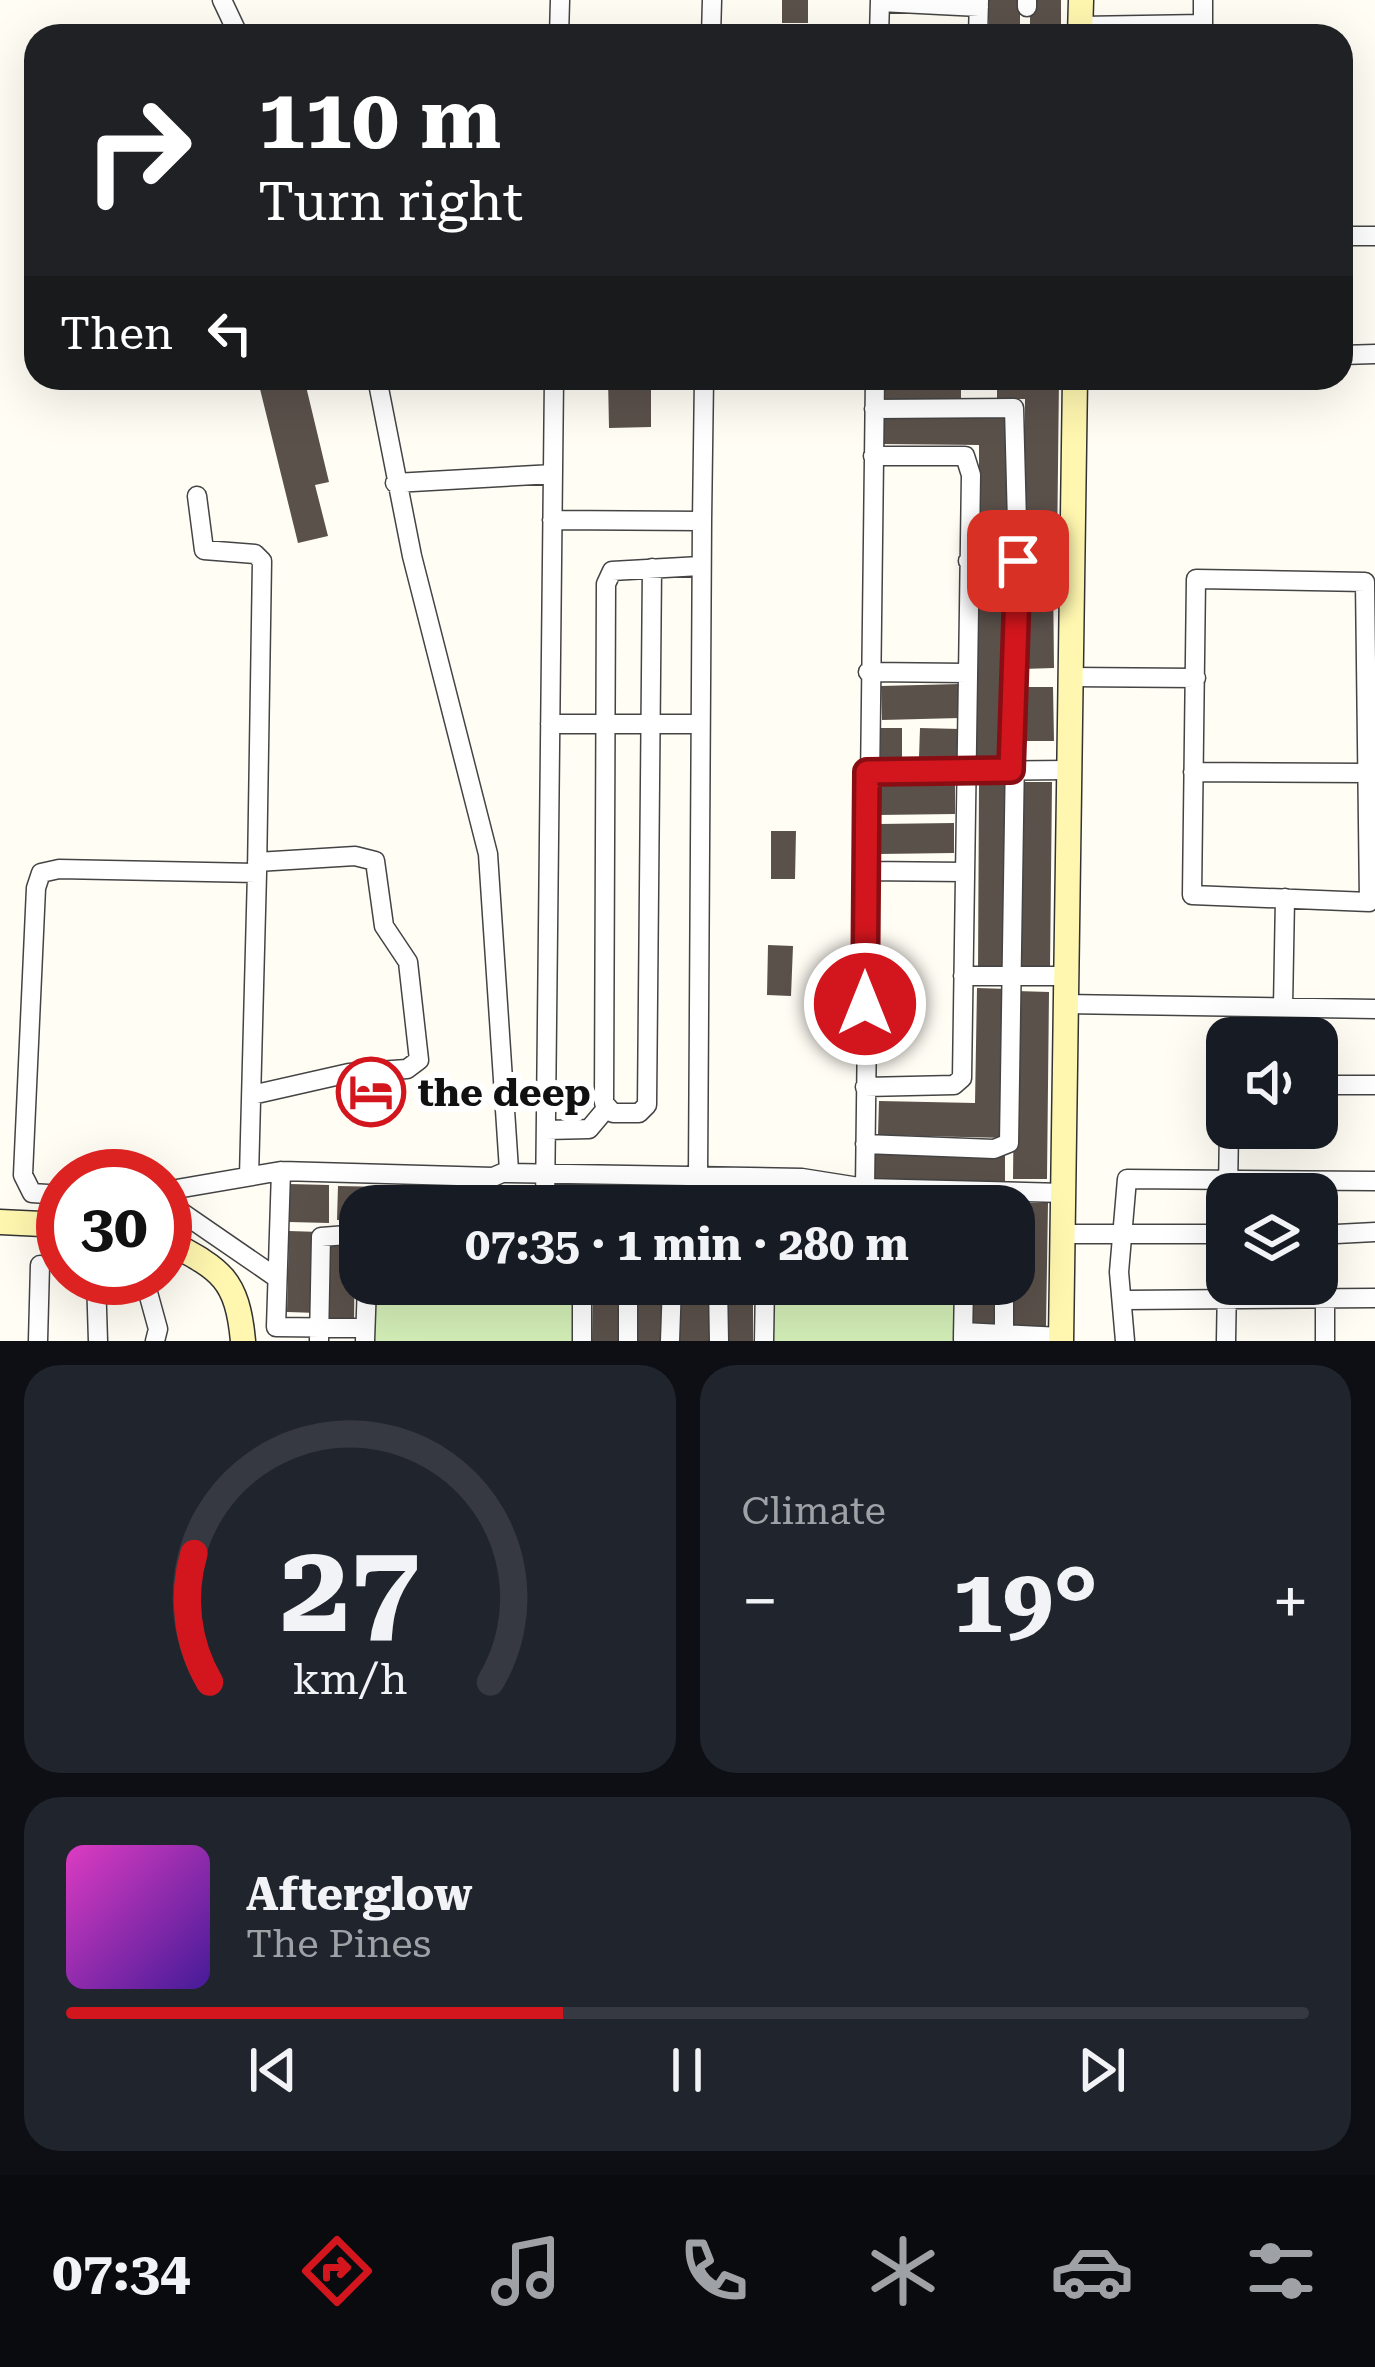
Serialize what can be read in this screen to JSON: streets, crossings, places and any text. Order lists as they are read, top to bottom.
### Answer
{
  "places": {
    "hotel": ["the deep"]
  },
  "page": {
    "turn": ["110 m", "Turn right"],
    "then": "Then",
    "limit": "30",
    "trip": "07:35 · 1 min · 280 m",
    "tile": "Climate",
    "heat": ["−", "19°", "+"],
    "song": ["Afterglow", "The Pines"],
    "tabs": "07:34",
    "gauge": ["27", "km/h"]
  }
}
